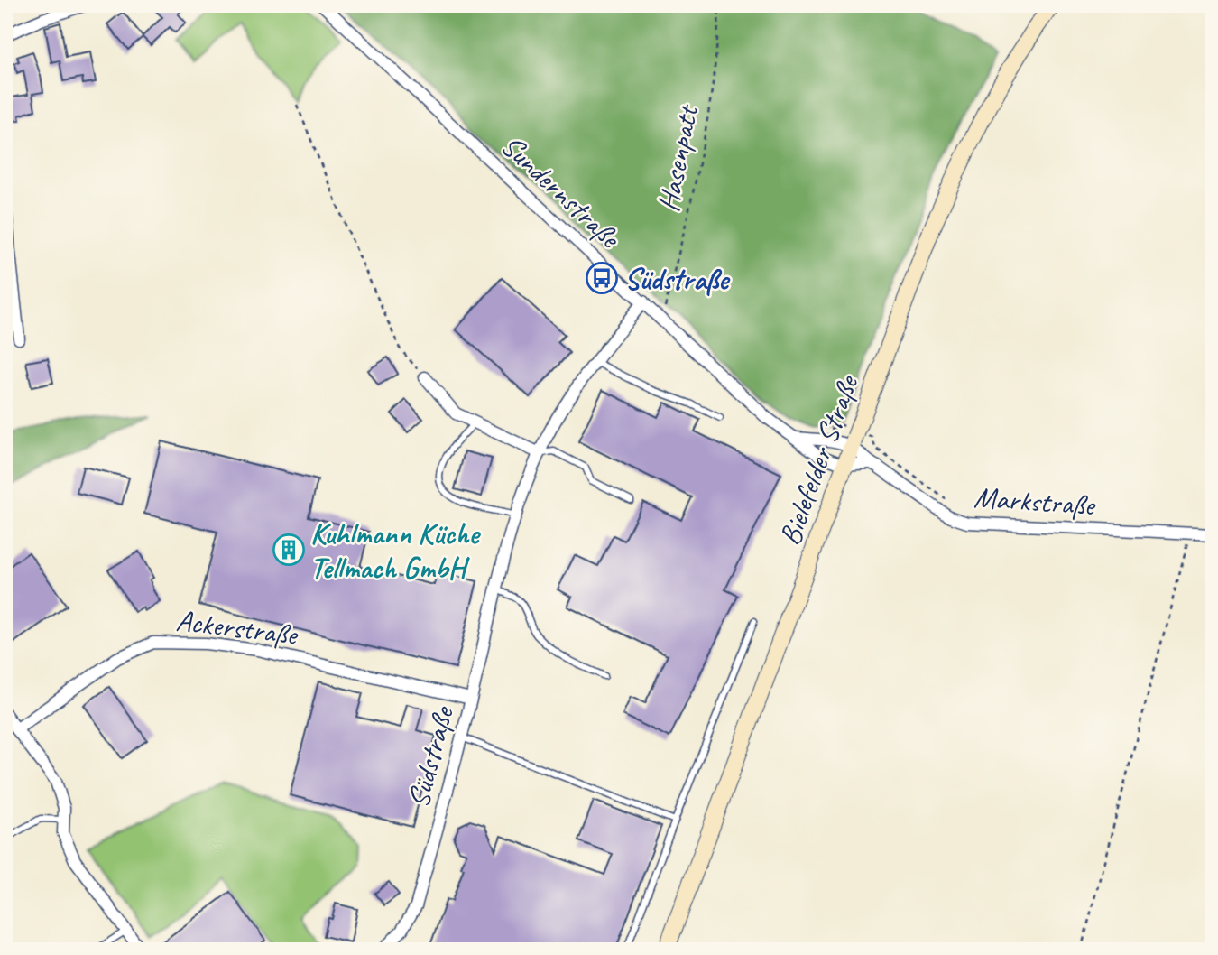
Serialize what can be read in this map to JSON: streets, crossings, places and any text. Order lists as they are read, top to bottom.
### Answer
{
  "streets": {
    "main road": ["Bielefelder Straße"],
    "street": [
      "Sundernstraße",
      "Markstraße",
      "Ackerstraße",
      "Südstraße"
    ],
    "path": ["Hasenpatt"]
  },
  "crossings": [
    ["Hasenpatt", "Sundernstraße"],
    ["Sundernstraße", "Bielefelder Straße"],
    ["Sundernstraße", "Südstraße"],
    ["Bielefelder Straße", "Markstraße"],
    ["Ackerstraße", "Südstraße"]
  ],
  "places": {
    "bus stop": ["Südstraße"],
    "building": ["Kuhlmann Küche Tellmach GmbH"]
  }
}
